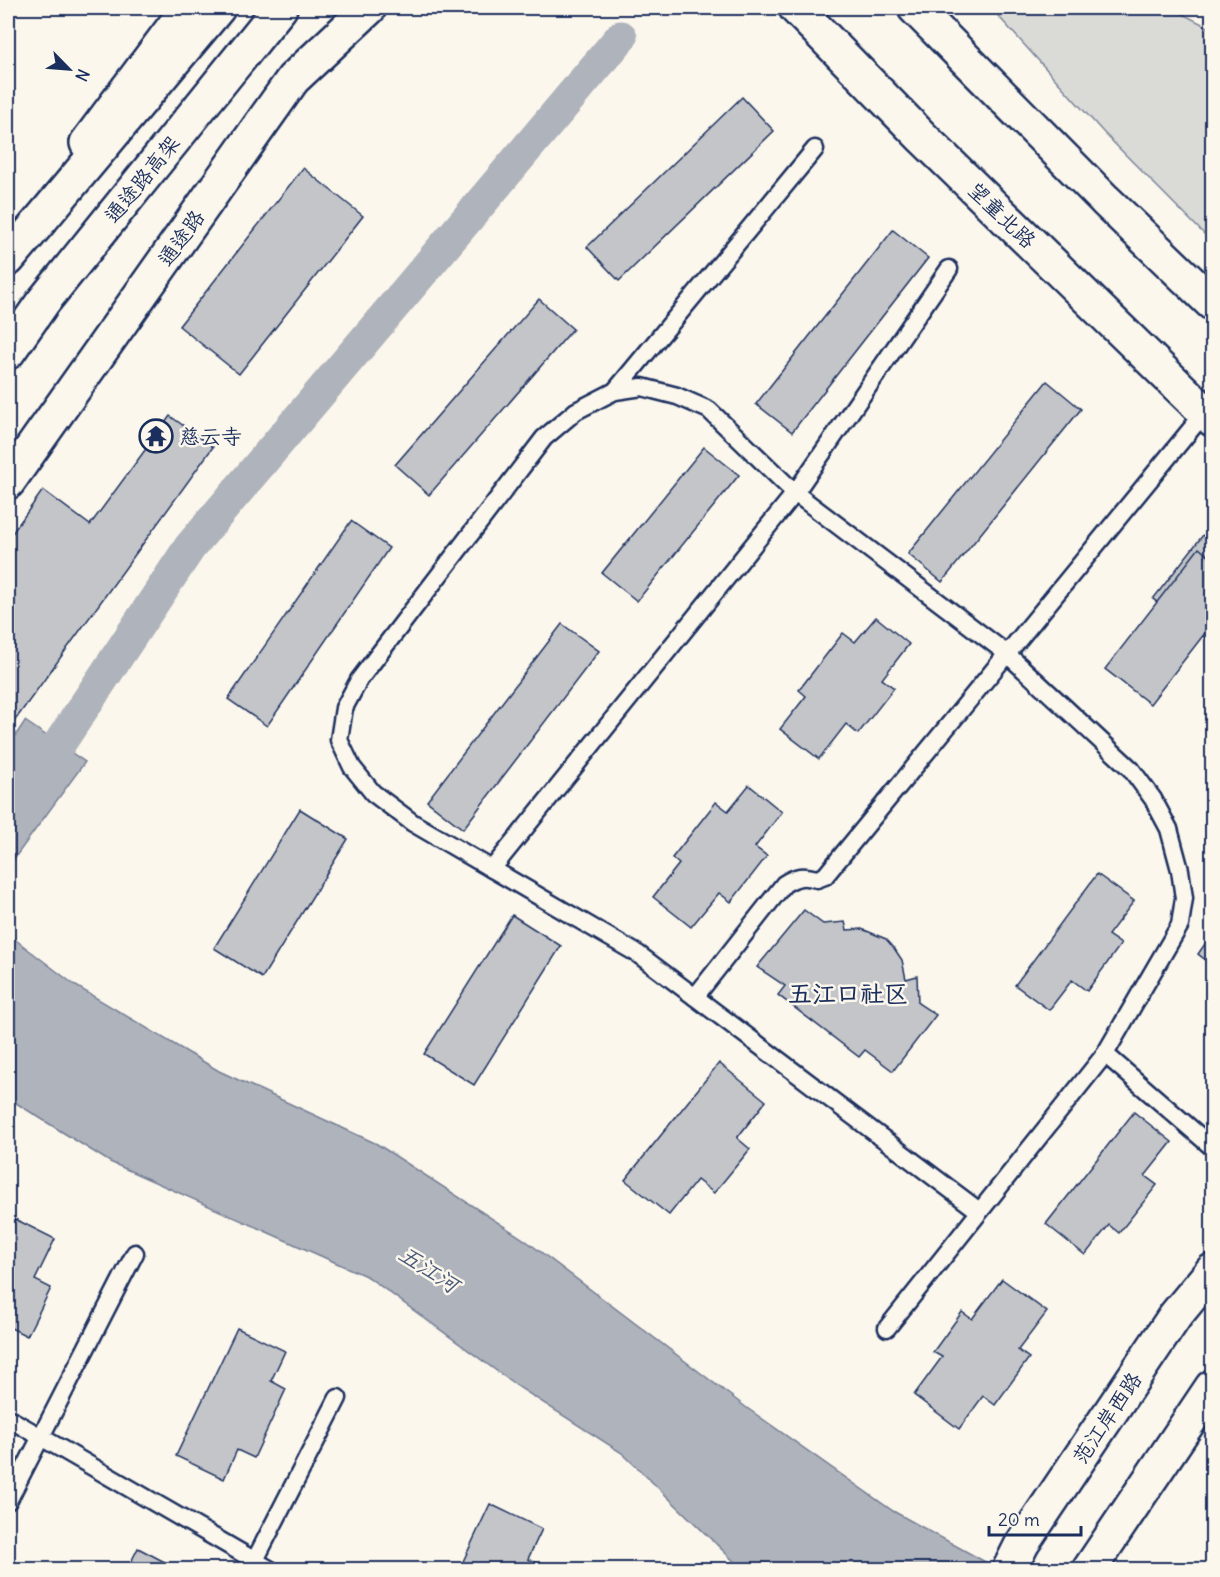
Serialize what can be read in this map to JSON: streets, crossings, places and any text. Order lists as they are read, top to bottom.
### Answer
{
  "streets": {
    "main road": [
      "通途路高架",
      "望童北路",
      "通途路",
      "范江岸西路"
    ]
  },
  "districts": ["五江口社区"],
  "water": ["五江河"],
  "places": {
    "temple": ["慈云寺"]
  },
  "scale_bar": "20 m",
  "north": "bottom right"
}
